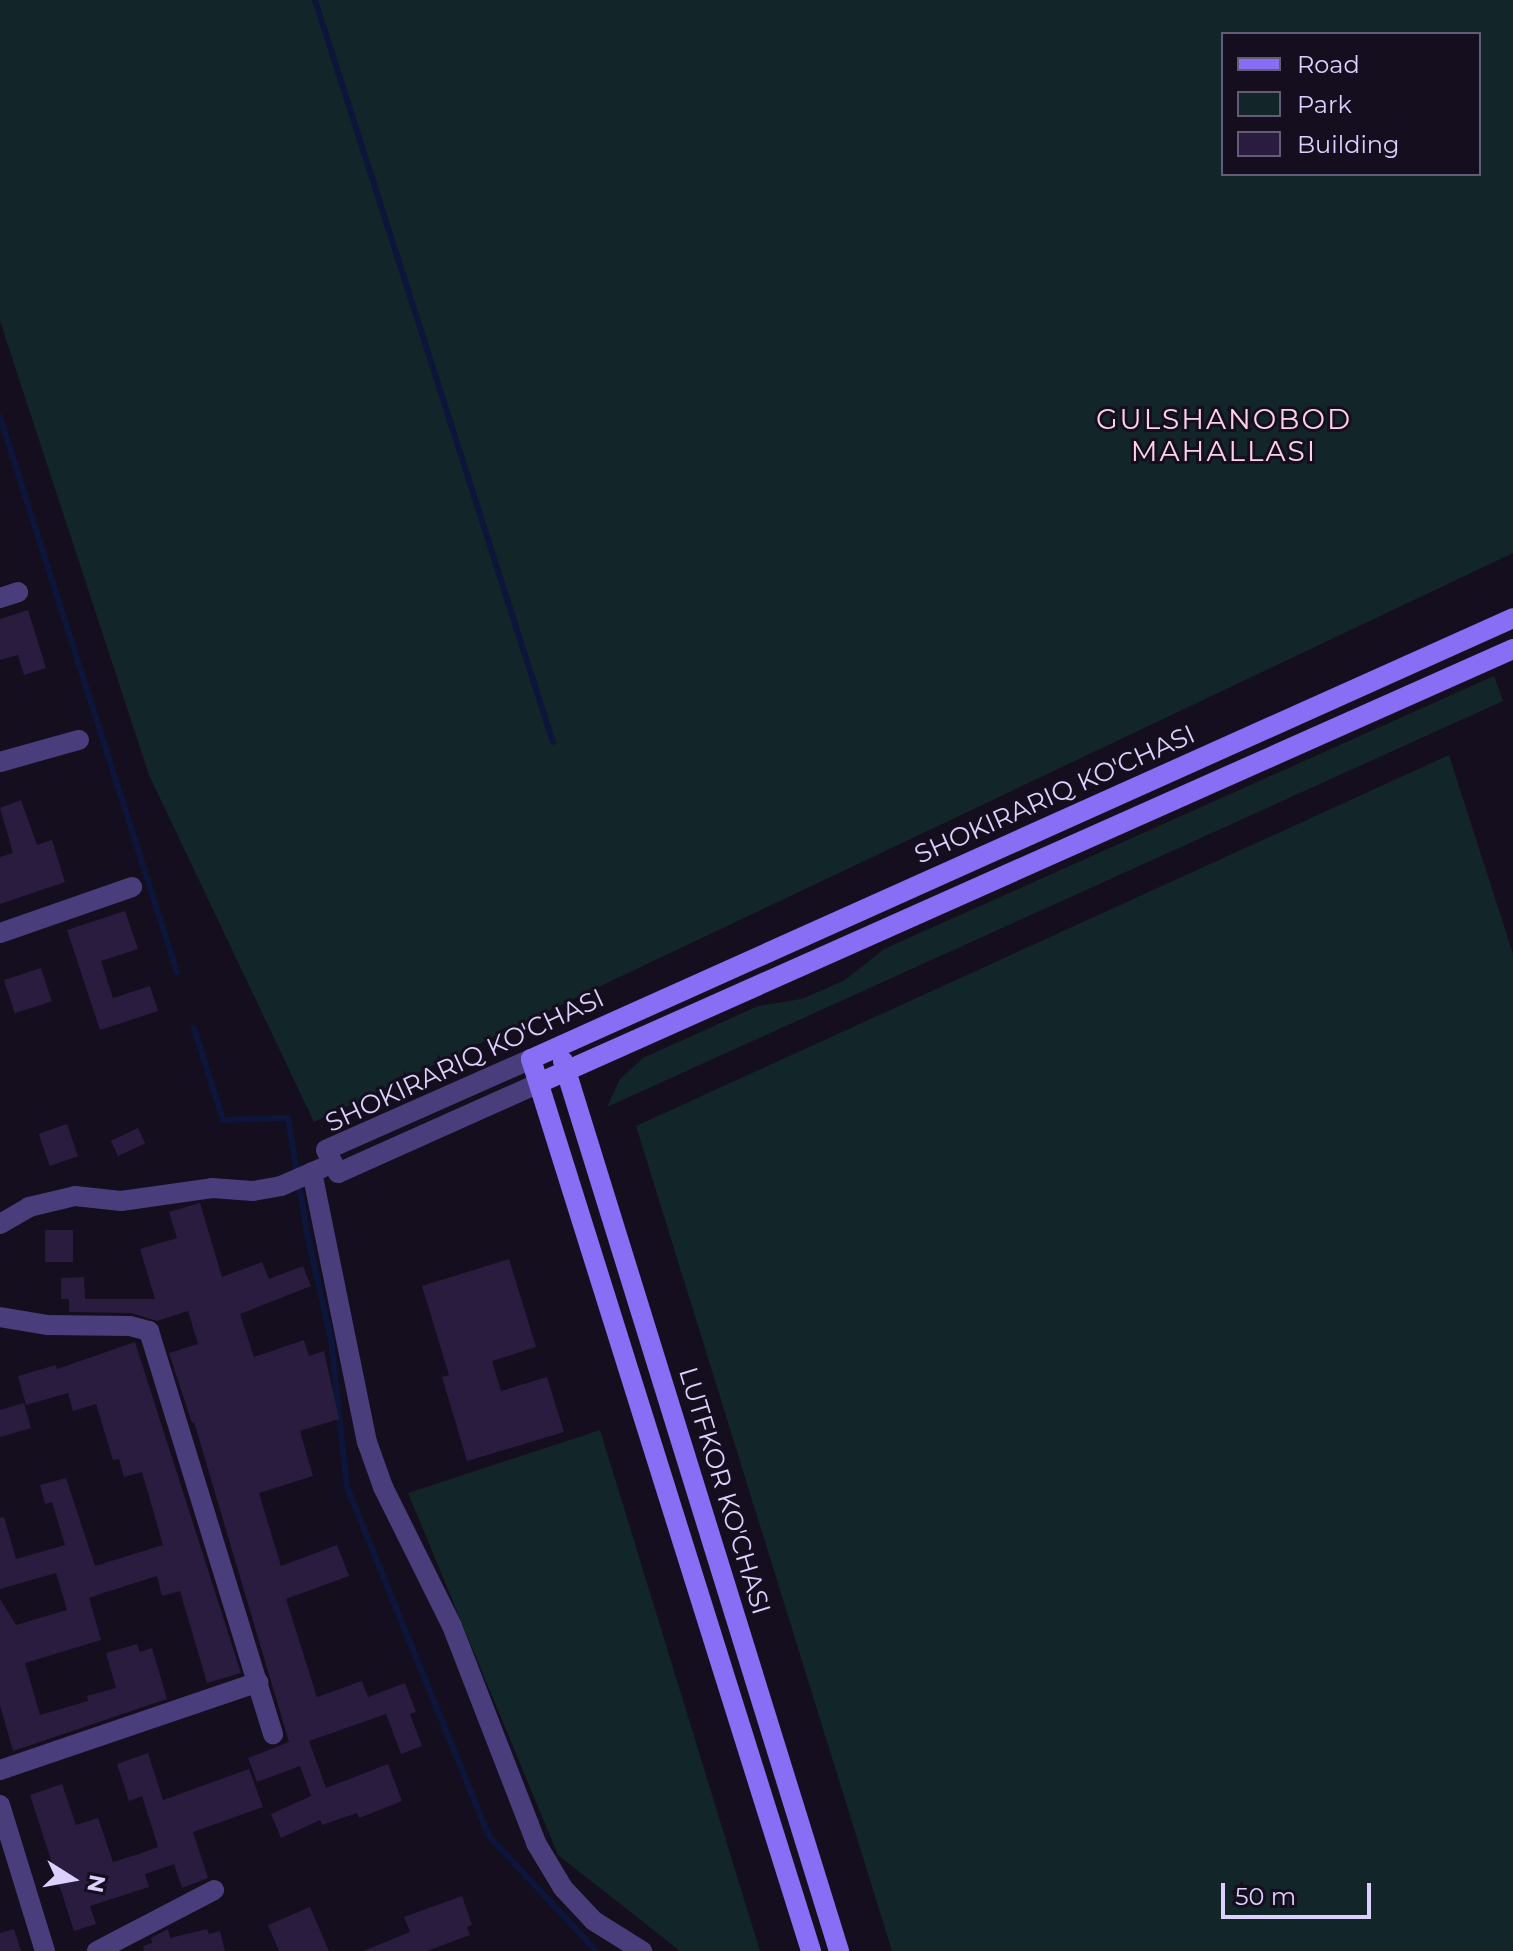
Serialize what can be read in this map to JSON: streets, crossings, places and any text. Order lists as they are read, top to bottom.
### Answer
{
  "streets": {
    "main road": ["SHOKIRARIQ KO'CHASI", "LUTFKOR KO'CHASI"]
  },
  "crossings": [
    ["SHOKIRARIQ KO'CHASI", "LUTFKOR KO'CHASI"]
  ],
  "districts": ["GULSHANOBOD MAHALLASI"],
  "legend": ["Road", "Park", "Building"],
  "scale_bar": "50 m",
  "north": "right"
}
